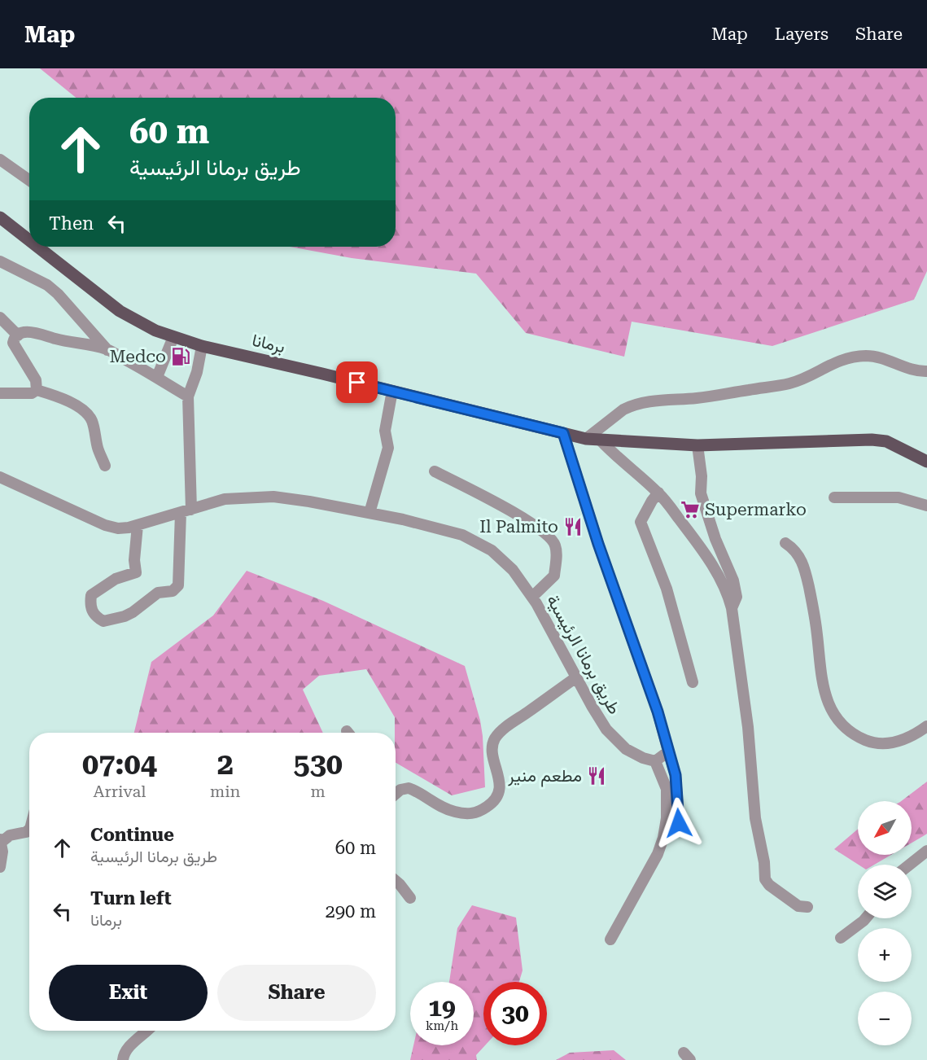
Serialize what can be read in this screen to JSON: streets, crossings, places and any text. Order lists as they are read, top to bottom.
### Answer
{
  "streets": {
    "main road": ["برمانا"],
    "street": ["طريق برمانا الرئيسية"]
  },
  "places": {
    "fuel station": ["Medco"],
    "supermarket": ["Supermarko"],
    "restaurant": ["Il Palmito", "مطعم منير"]
  },
  "north": "bottom left",
  "page": {
    "header": "Map",
    "nav": ["Map", "Layers", "Share"],
    "turn": ["60 m", "طريق برمانا الرئيسية"],
    "then": "Then",
    "eta": [
      "07:04",
      "Arrival",
      "2",
      "min",
      "530",
      "m"
    ],
    "map_buttons": ["+", "−"],
    "list": [
      {
        "name": "Continue",
        "note": "طريق برمانا الرئيسية",
        "value": "60 m"
      },
      {
        "name": "Turn left",
        "note": "برمانا",
        "value": "290 m"
      }
    ],
    "buttons": ["Exit", "Share"],
    "speed": "19 km/h",
    "limit": "30"
  }
}
